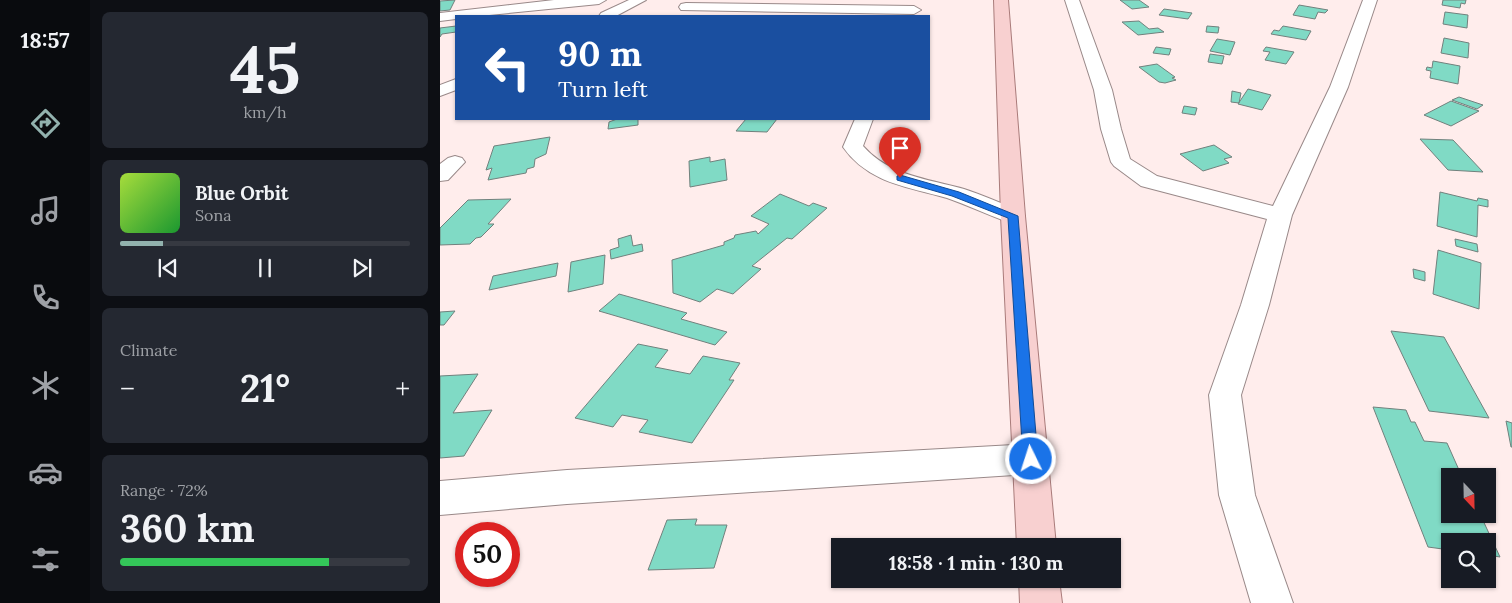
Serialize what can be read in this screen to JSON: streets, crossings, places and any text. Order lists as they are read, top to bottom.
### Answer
{
  "north": "bottom",
  "page": {
    "tabs": "18:57",
    "tile": [
      ["45", "km/h"],
      "Climate",
      ["Range · 72%", "360 km"]
    ],
    "turn": ["90 m", "Turn left"],
    "song": ["Blue Orbit", "Sona"],
    "heat": ["−", "21°", "+"],
    "limit": "50",
    "trip": "18:58 · 1 min · 130 m"
  }
}
